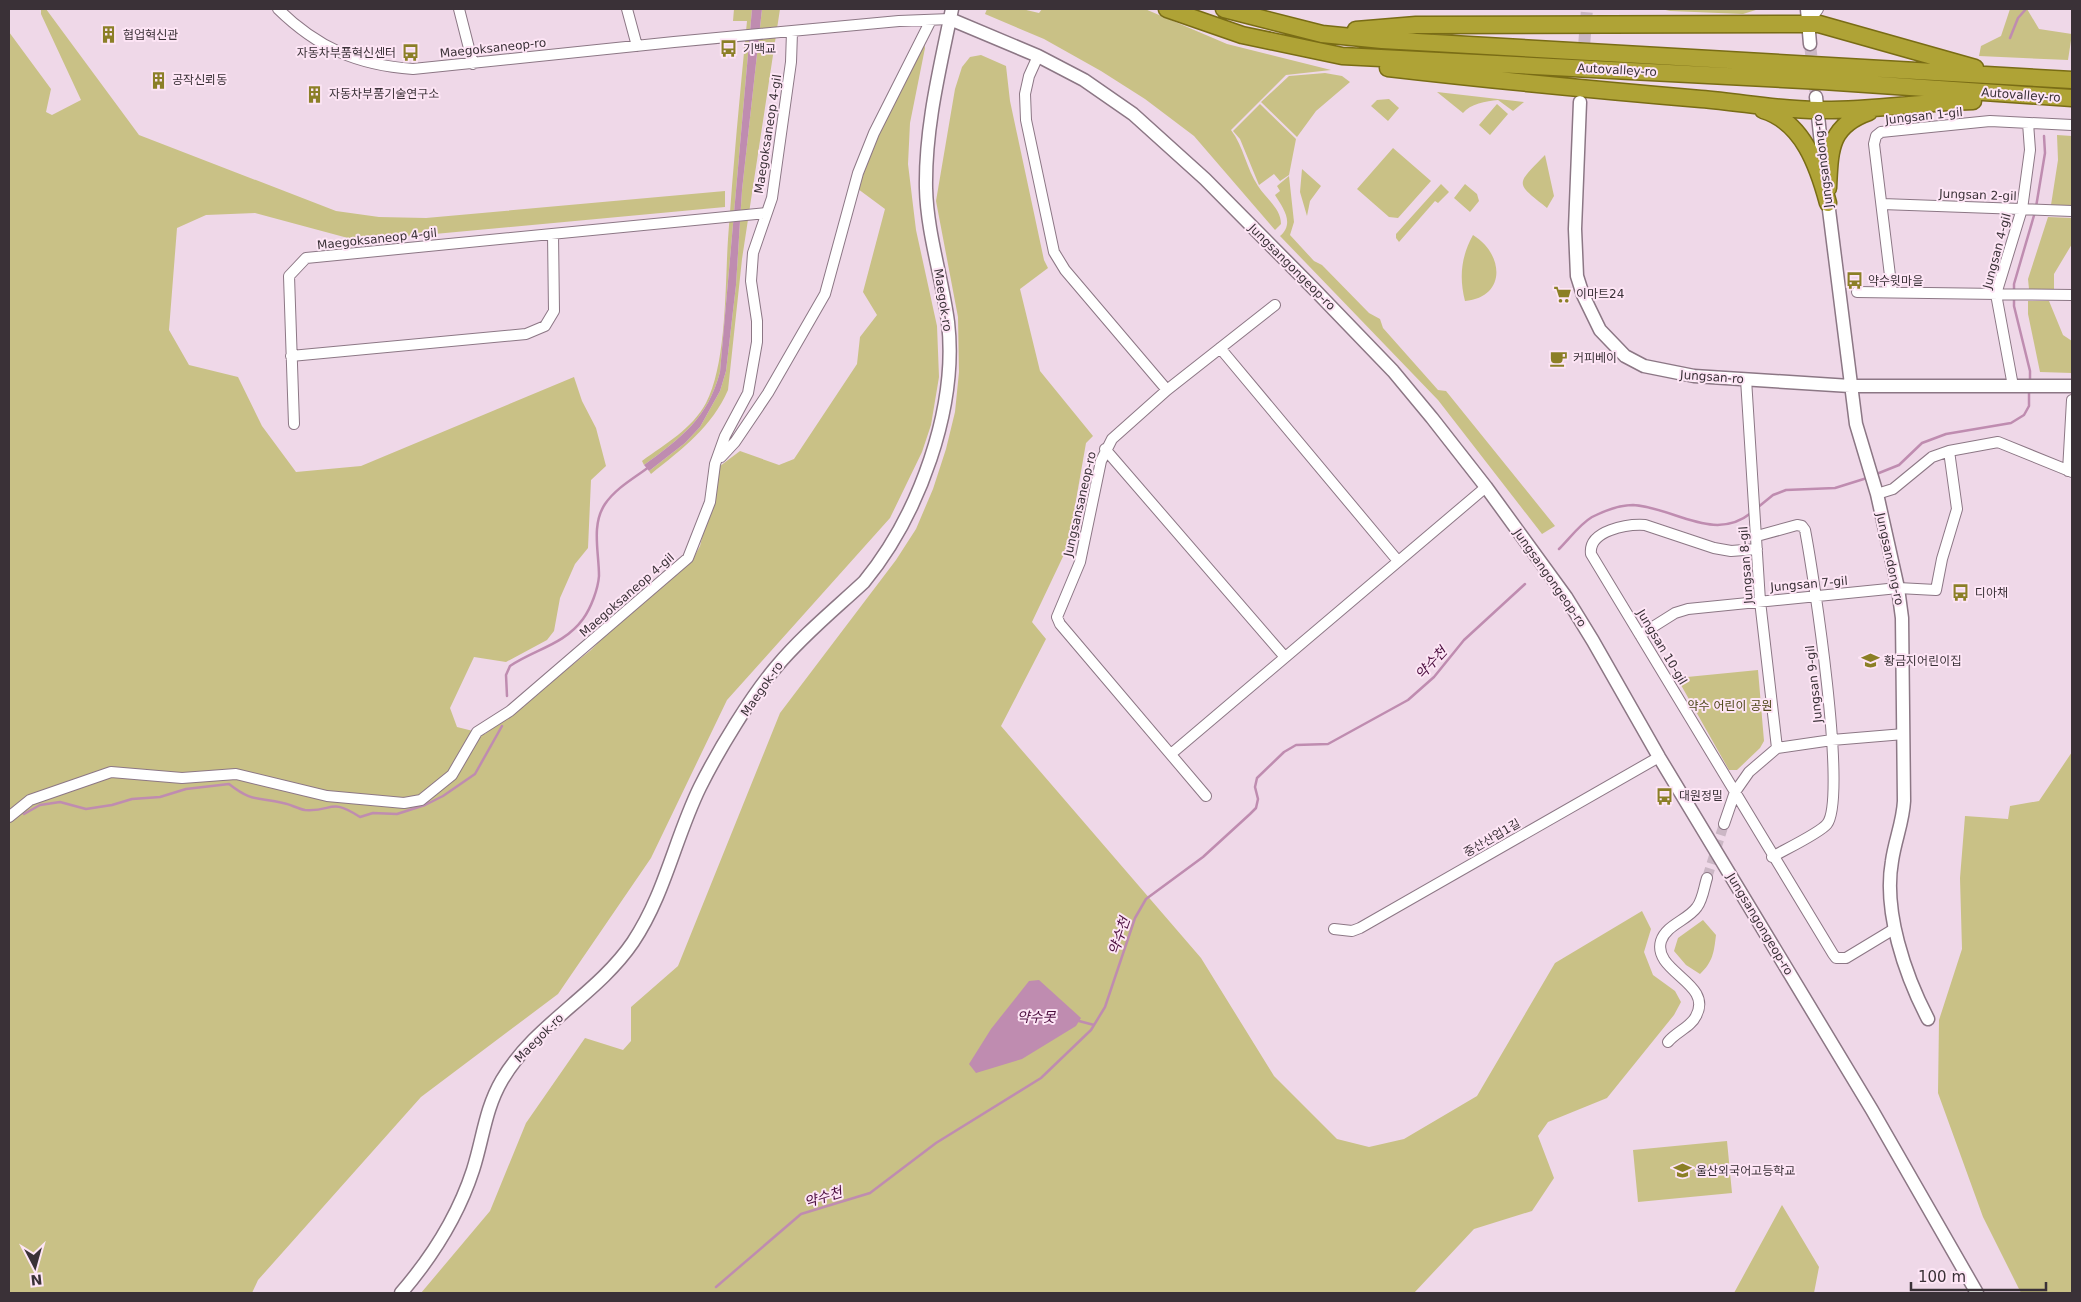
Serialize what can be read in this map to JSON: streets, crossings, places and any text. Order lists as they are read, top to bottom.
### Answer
{
  "streets": {
    "highway": ["Autovalley-ro"],
    "street": [
      "Maegoksaneop-ro",
      "Jungsan 1-gil",
      "Maegoksaneop 4-gil",
      "Jungsandong-ro",
      "Jungsan 2-gil",
      "Jungsan 4-gil",
      "Jungsangongeop-ro",
      "Maegok-ro",
      "Jungsan-ro",
      "Jungsansaneop-ro",
      "Jungsan 8-gil",
      "Jungsan 7-gil",
      "Jungsan 10-gil",
      "Jungsan 9-gil",
      "중산산업1길"
    ]
  },
  "crossings": [
    ["Maegoksaneop-ro", "Maegoksaneop 4-gil"],
    ["Jungsan 1-gil", "Jungsan 2-gil"],
    ["Jungsan 1-gil", "Jungsan 4-gil"],
    ["Jungsandong-ro", "Jungsan-ro"],
    ["Jungsandong-ro", "Jungsan 7-gil"],
    ["Jungsandong-ro", "Jungsan 10-gil"],
    ["Jungsan 2-gil", "Jungsan 4-gil"],
    ["Jungsan 4-gil", "Jungsan-ro"],
    ["Jungsangongeop-ro", "Maegok-ro"],
    ["Jungsangongeop-ro", "중산산업1길"],
    ["Jungsan-ro", "Jungsan 8-gil"],
    ["Jungsan 8-gil", "Jungsan 7-gil"],
    ["Jungsan 8-gil", "Jungsan 10-gil"],
    ["Jungsan 8-gil", "Jungsan 9-gil"],
    ["Jungsan 7-gil", "Jungsan 10-gil"],
    ["Jungsan 7-gil", "Jungsan 9-gil"],
    ["Jungsan 10-gil", "Jungsan 9-gil"]
  ],
  "water": ["약수천", "약수못"],
  "parks": ["약수 어린이 공원"],
  "places": {
    "building": ["협업혁신관", "공작신뢰동", "자동차부품기술연구소"],
    "bus stop": [
      "기백교",
      "자동차부품혁신센터",
      "약수윗마을",
      "디아채",
      "대원정밀"
    ],
    "supermarket": ["이마트24"],
    "cafe": ["커피베이"],
    "school or university": ["황금지어린이집", "울산외국어고등학교"]
  },
  "scale_bar": "100 m",
  "north": "bottom"
}
